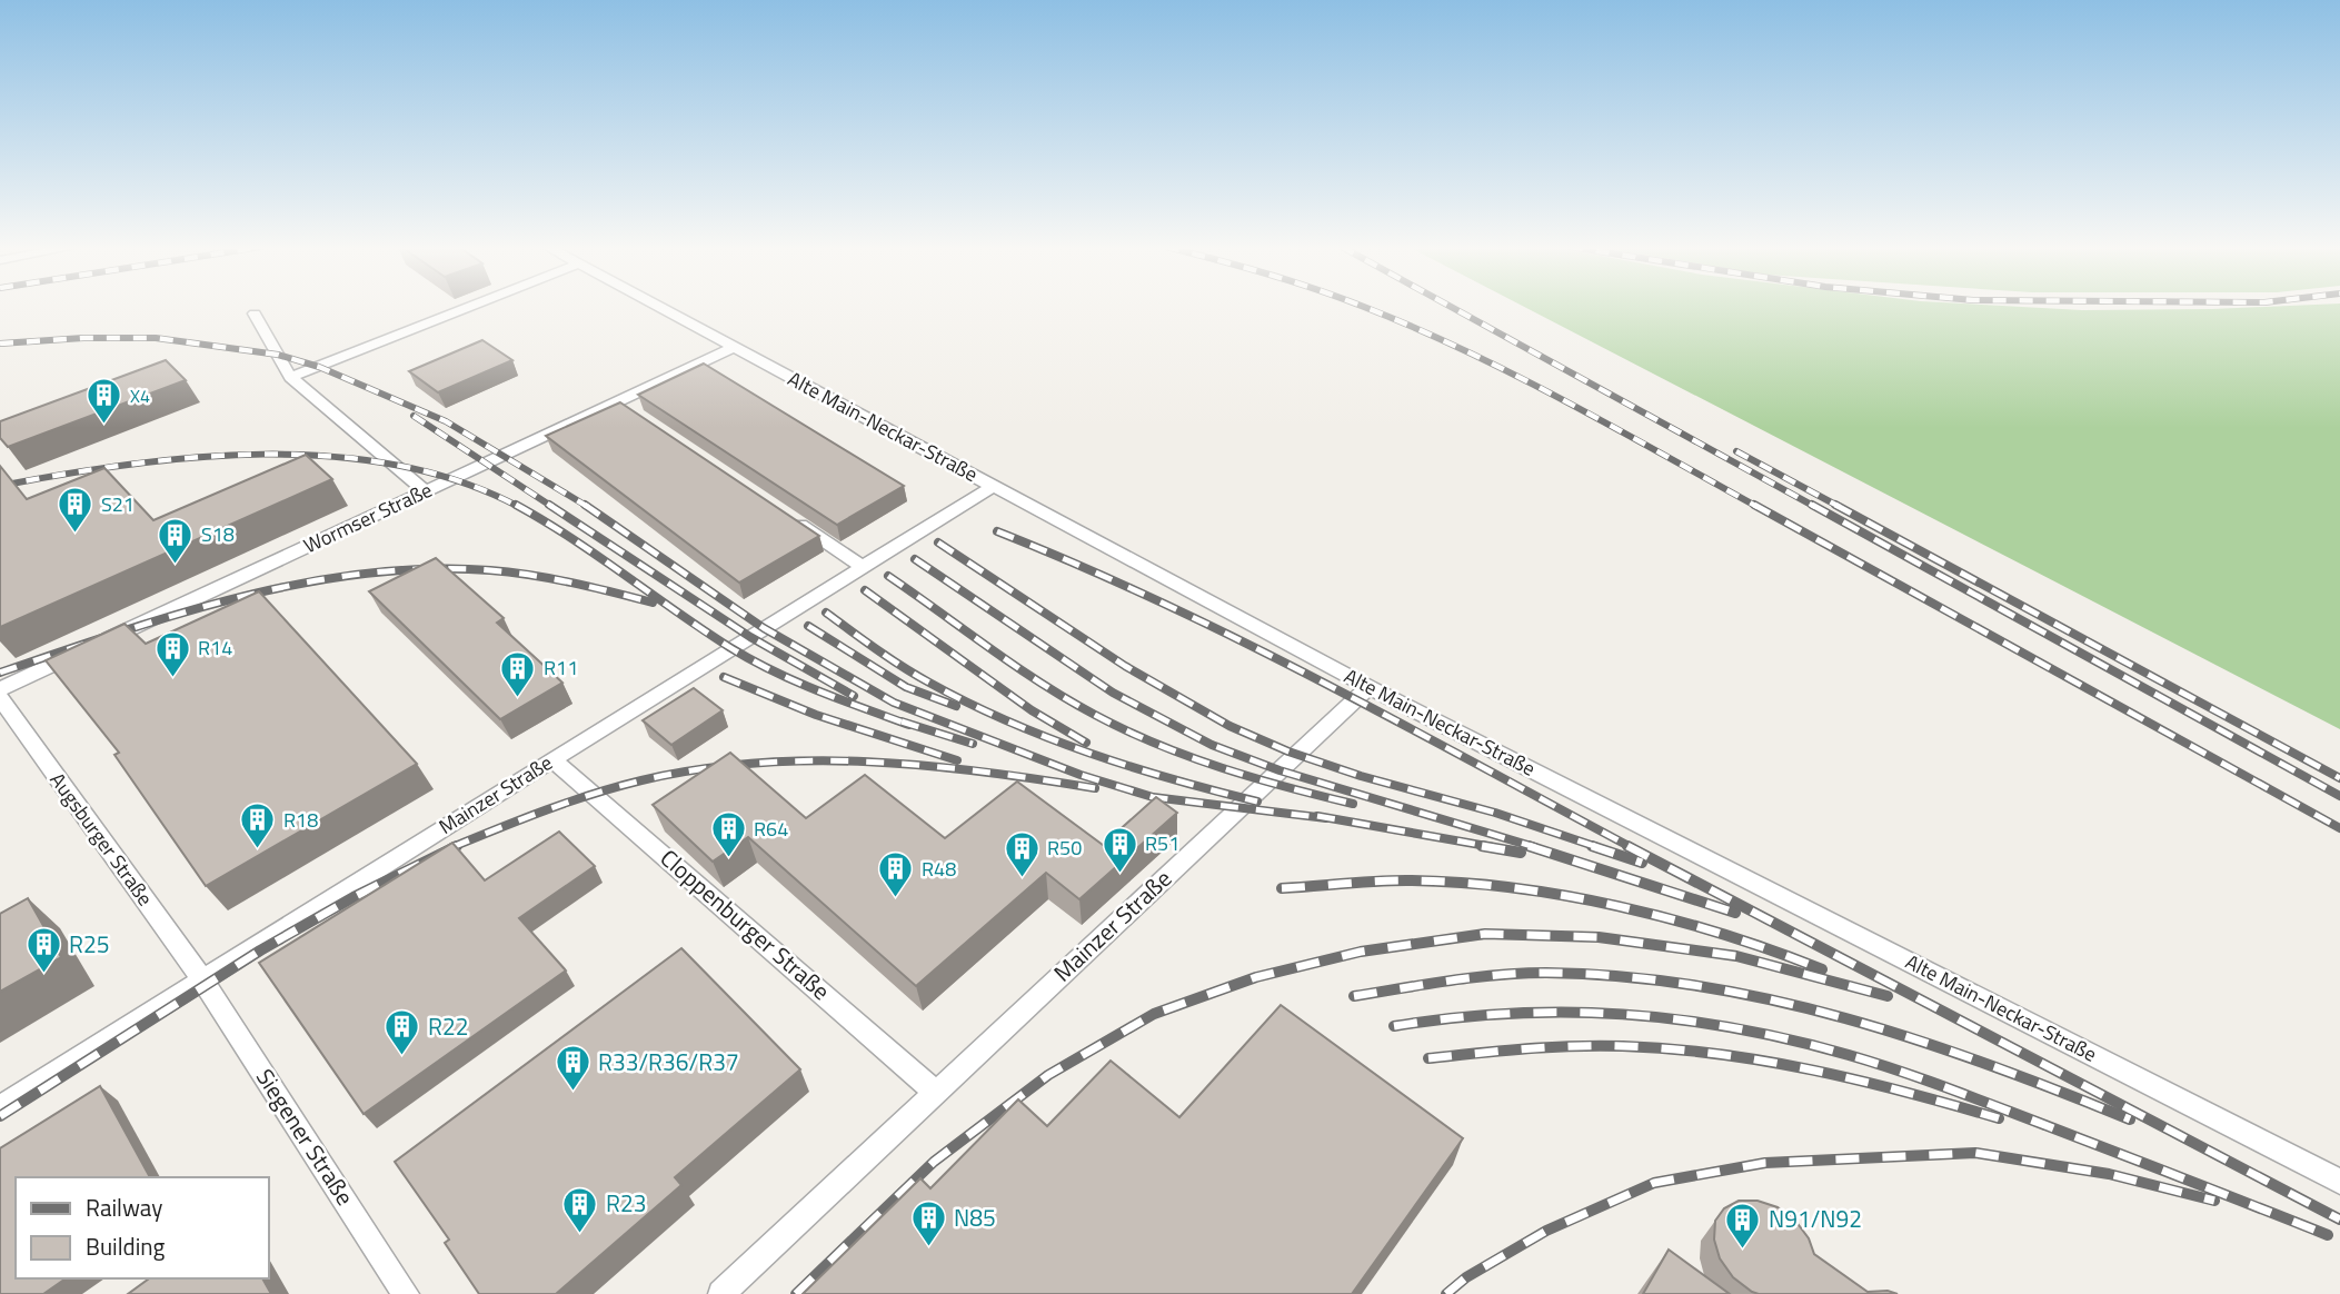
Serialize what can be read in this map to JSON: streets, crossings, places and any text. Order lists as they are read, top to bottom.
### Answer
{
  "streets": {
    "lane": [
      "Alte Main-Neckar-Straße",
      "Wormser Straße",
      "Mainzer Straße",
      "Augsburger Straße",
      "Cloppenburger Straße",
      "Siegener Straße"
    ]
  },
  "crossings": [
    ["Alte Main-Neckar-Straße", "Wormser Straße"],
    ["Alte Main-Neckar-Straße", "Mainzer Straße"],
    ["Mainzer Straße", "Augsburger Straße"],
    ["Mainzer Straße", "Cloppenburger Straße"],
    ["Mainzer Straße", "Siegener Straße"],
    ["Augsburger Straße", "Siegener Straße"]
  ],
  "places": {
    "building": [
      "X4",
      "S21",
      "S18",
      "R14",
      "R11",
      "R18",
      "R64",
      "R51",
      "R50",
      "R48",
      "R25",
      "R22",
      "R33/R36/R37",
      "R23",
      "N85",
      "N91/N92"
    ]
  },
  "legend": ["Railway", "Building"]
}
